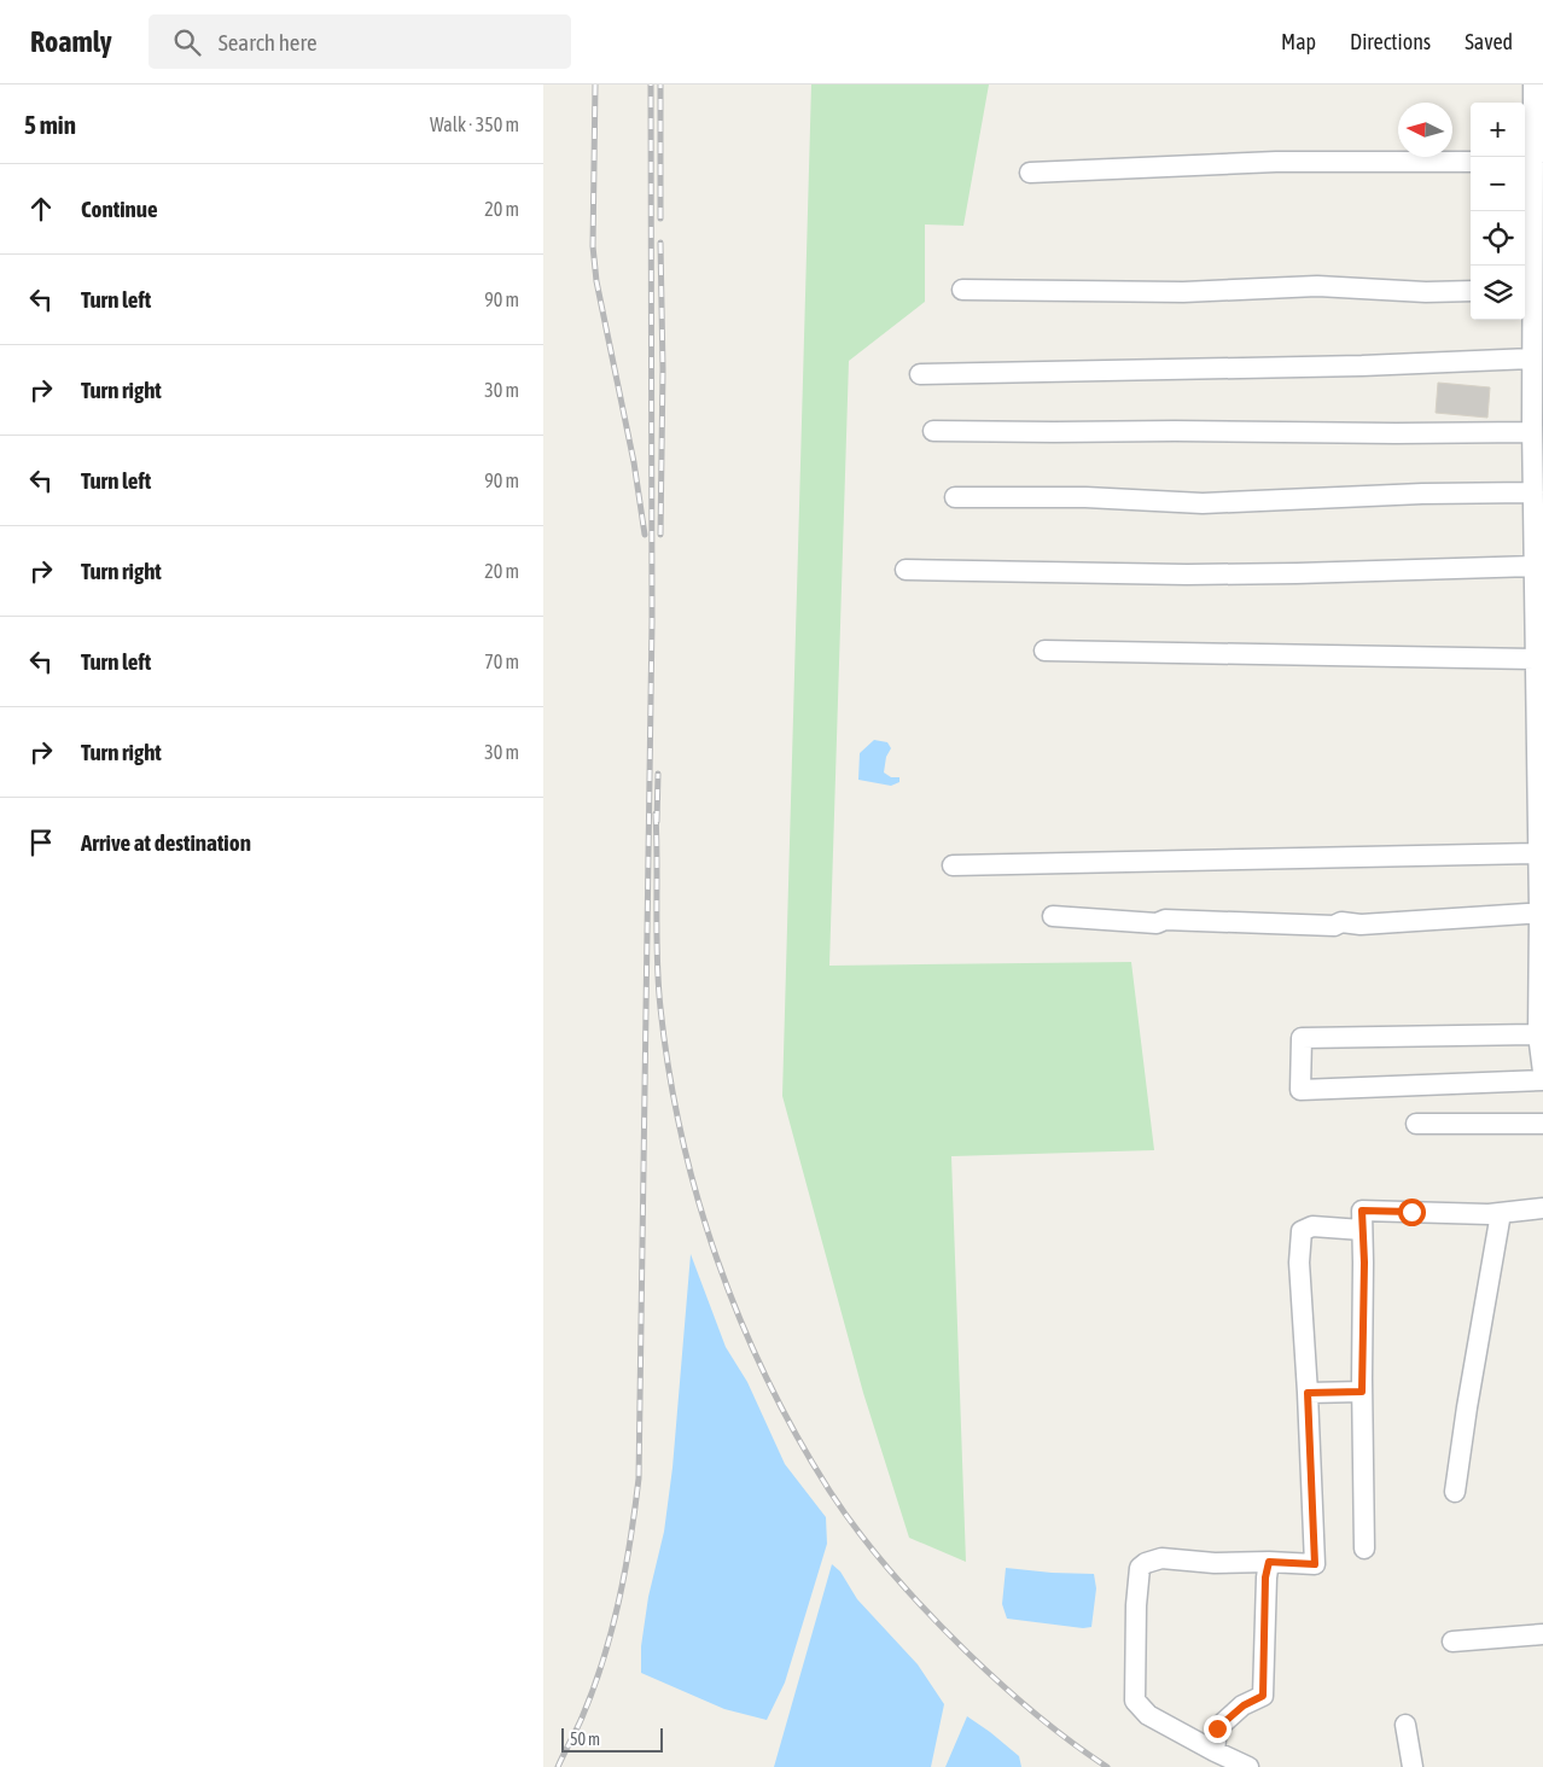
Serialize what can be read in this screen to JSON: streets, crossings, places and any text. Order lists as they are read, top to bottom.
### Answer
{
  "scale_bar": "50 m",
  "north": "left",
  "page": {
    "header": "Roamly",
    "search": "Search here",
    "nav": ["Map", "Directions", "Saved"],
    "heading": ["5 min", "Walk · 350 m"],
    "map_buttons": ["+", "−"],
    "list": [
      ["Continue", "20 m"],
      ["Turn left", "90 m"],
      ["Turn right", "30 m"],
      ["Turn left", "90 m"],
      ["Turn right", "20 m"],
      ["Turn left", "70 m"],
      ["Turn right", "30 m"],
      "Arrive at destination"
    ],
    "scale": "50 m"
  }
}
